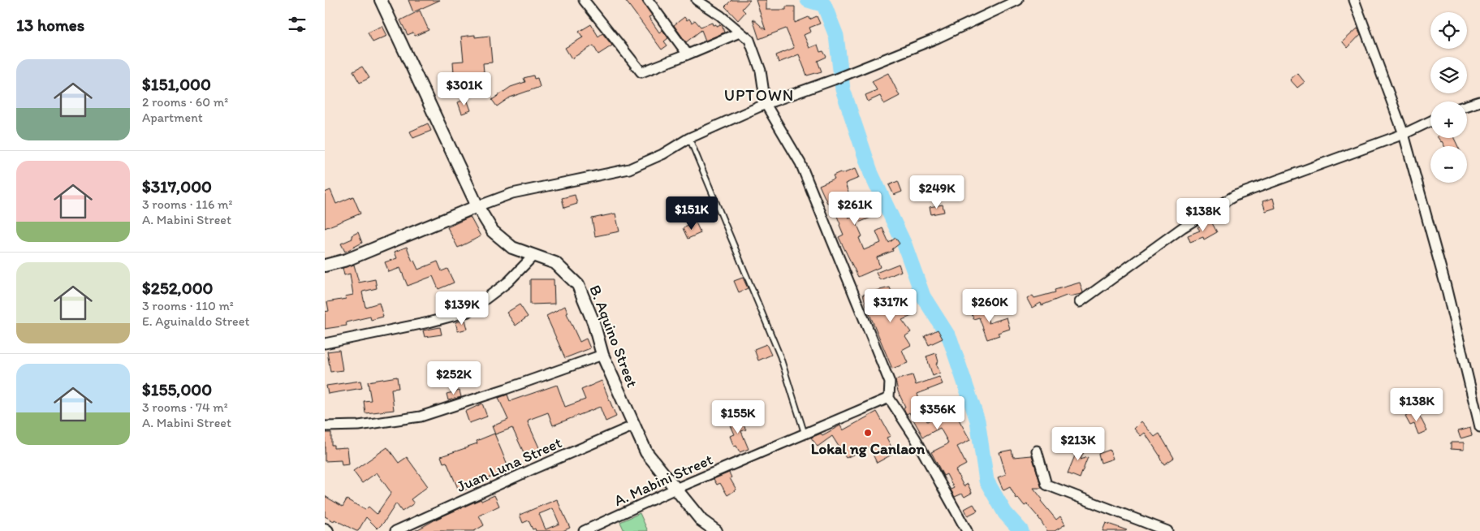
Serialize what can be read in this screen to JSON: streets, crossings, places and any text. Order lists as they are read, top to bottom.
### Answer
{
  "streets": {
    "street": ["B. Aquino Street", "Juan Luna Street", "A. Mabini Street"]
  },
  "crossings": [
    ["B. Aquino Street", "Juan Luna Street"],
    ["B. Aquino Street", "A. Mabini Street"]
  ],
  "districts": ["UPTOWN"],
  "places": ["Lokal ng Canlaon"],
  "page": {
    "heading": "13 homes",
    "map_buttons": ["+", "−"],
    "list": [
      {
        "name": "$151,000",
        "note": "2 rooms · 60 m² · Apartment"
      },
      {
        "name": "$317,000",
        "note": "3 rooms · 116 m² · A. Mabini Street"
      },
      {
        "name": "$252,000",
        "note": "3 rooms · 110 m² · E. Aguinaldo Street"
      },
      {
        "name": "$155,000",
        "note": "3 rooms · 74 m² · A. Mabini Street"
      }
    ],
    "price": [
      "$301K",
      "$249K",
      "$261K",
      "$151K",
      "$138K",
      "$317K",
      "$260K",
      "$139K",
      "$252K",
      "$138K",
      "$356K",
      "$155K",
      "$213K"
    ]
  }
}
